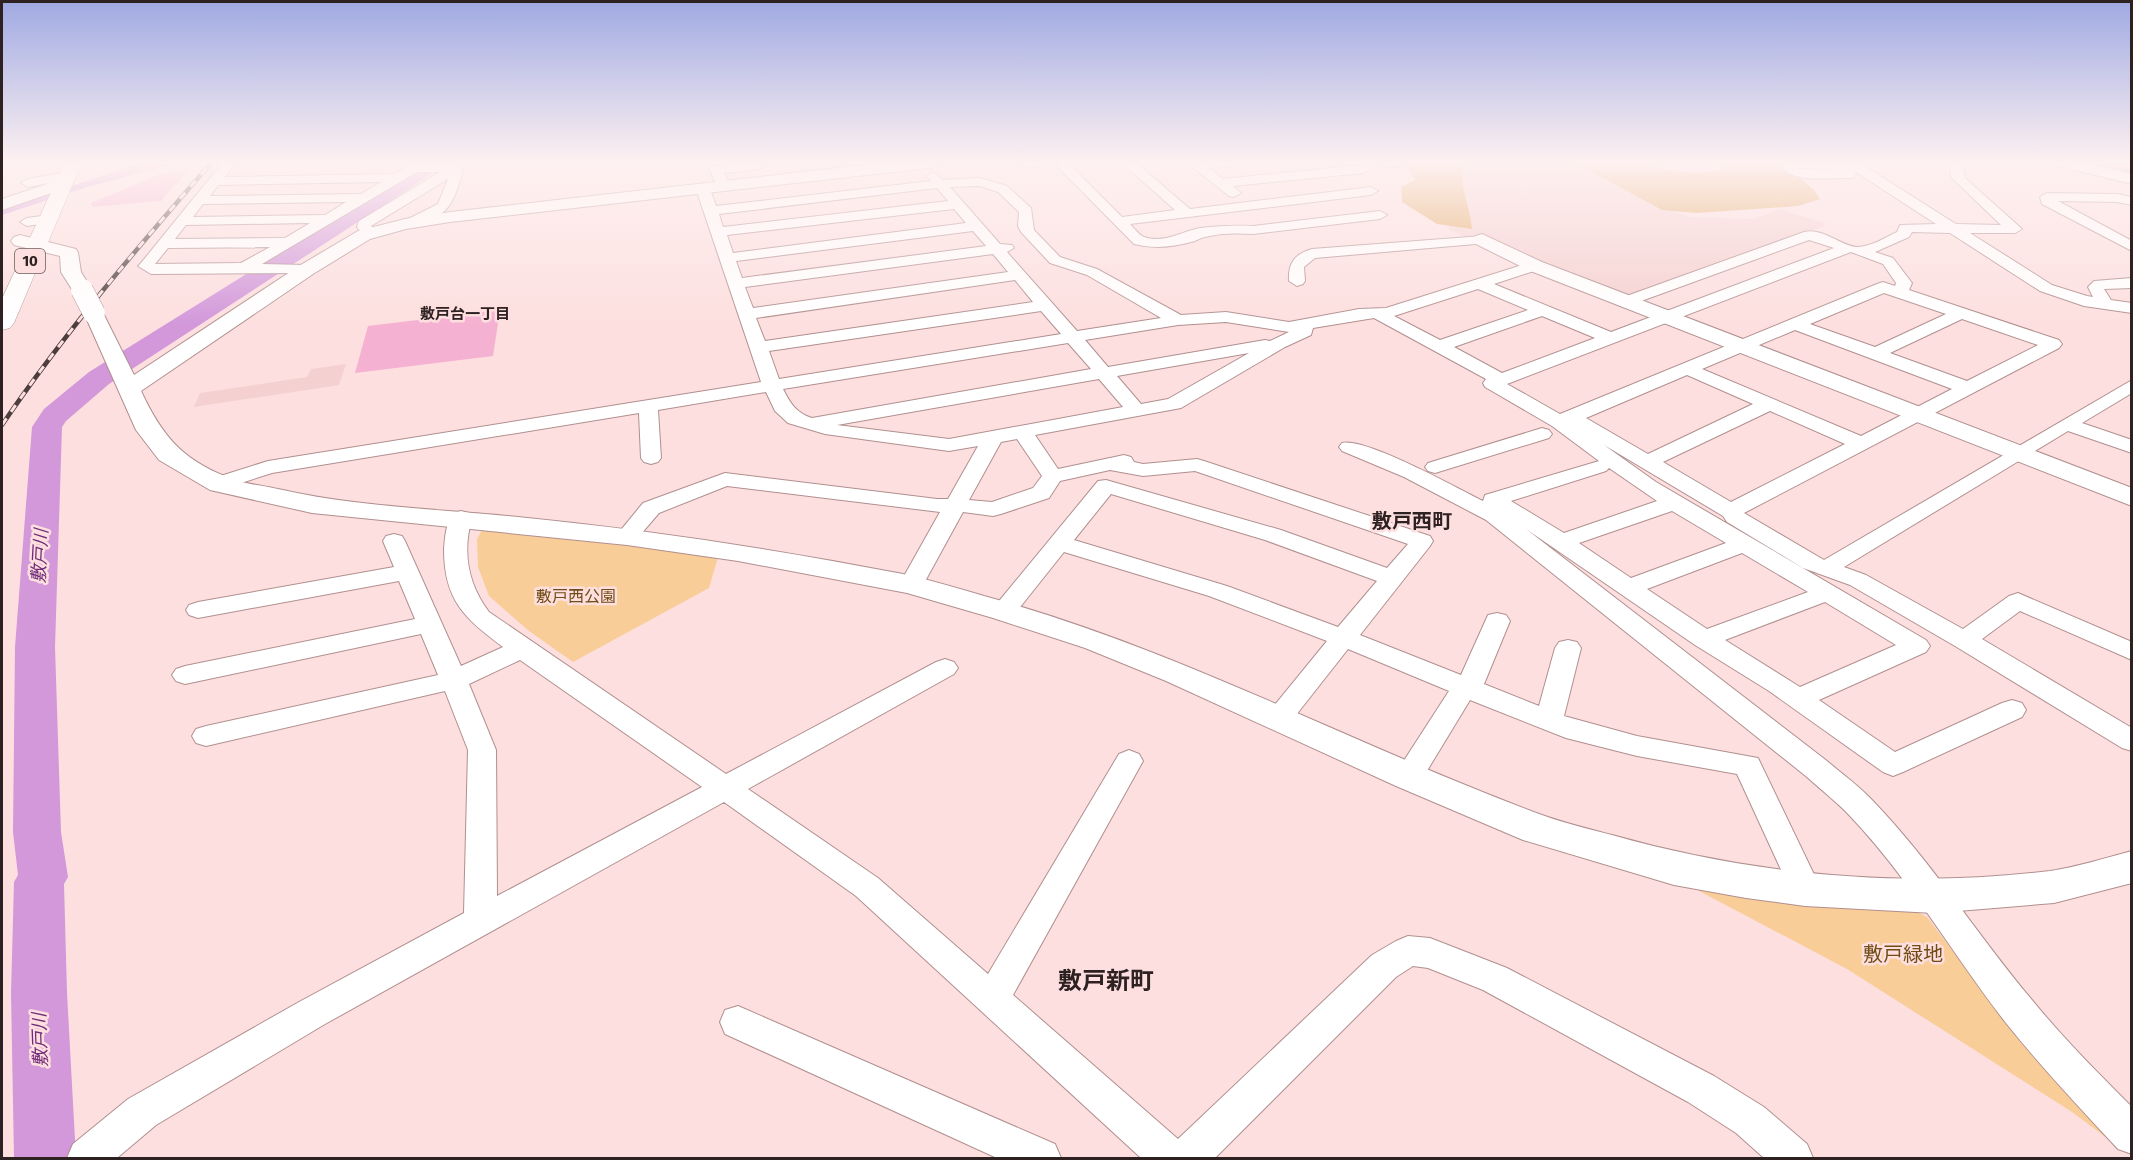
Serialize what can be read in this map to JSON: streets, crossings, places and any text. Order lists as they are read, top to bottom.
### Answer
{
  "streets": {
    "highway": ["10"]
  },
  "districts": ["敷戸台一丁目", "敷戸西町", "敷戸新町"],
  "water": ["敷戸川"],
  "parks": ["敷戸西公園", "敷戸緑地"]
}
